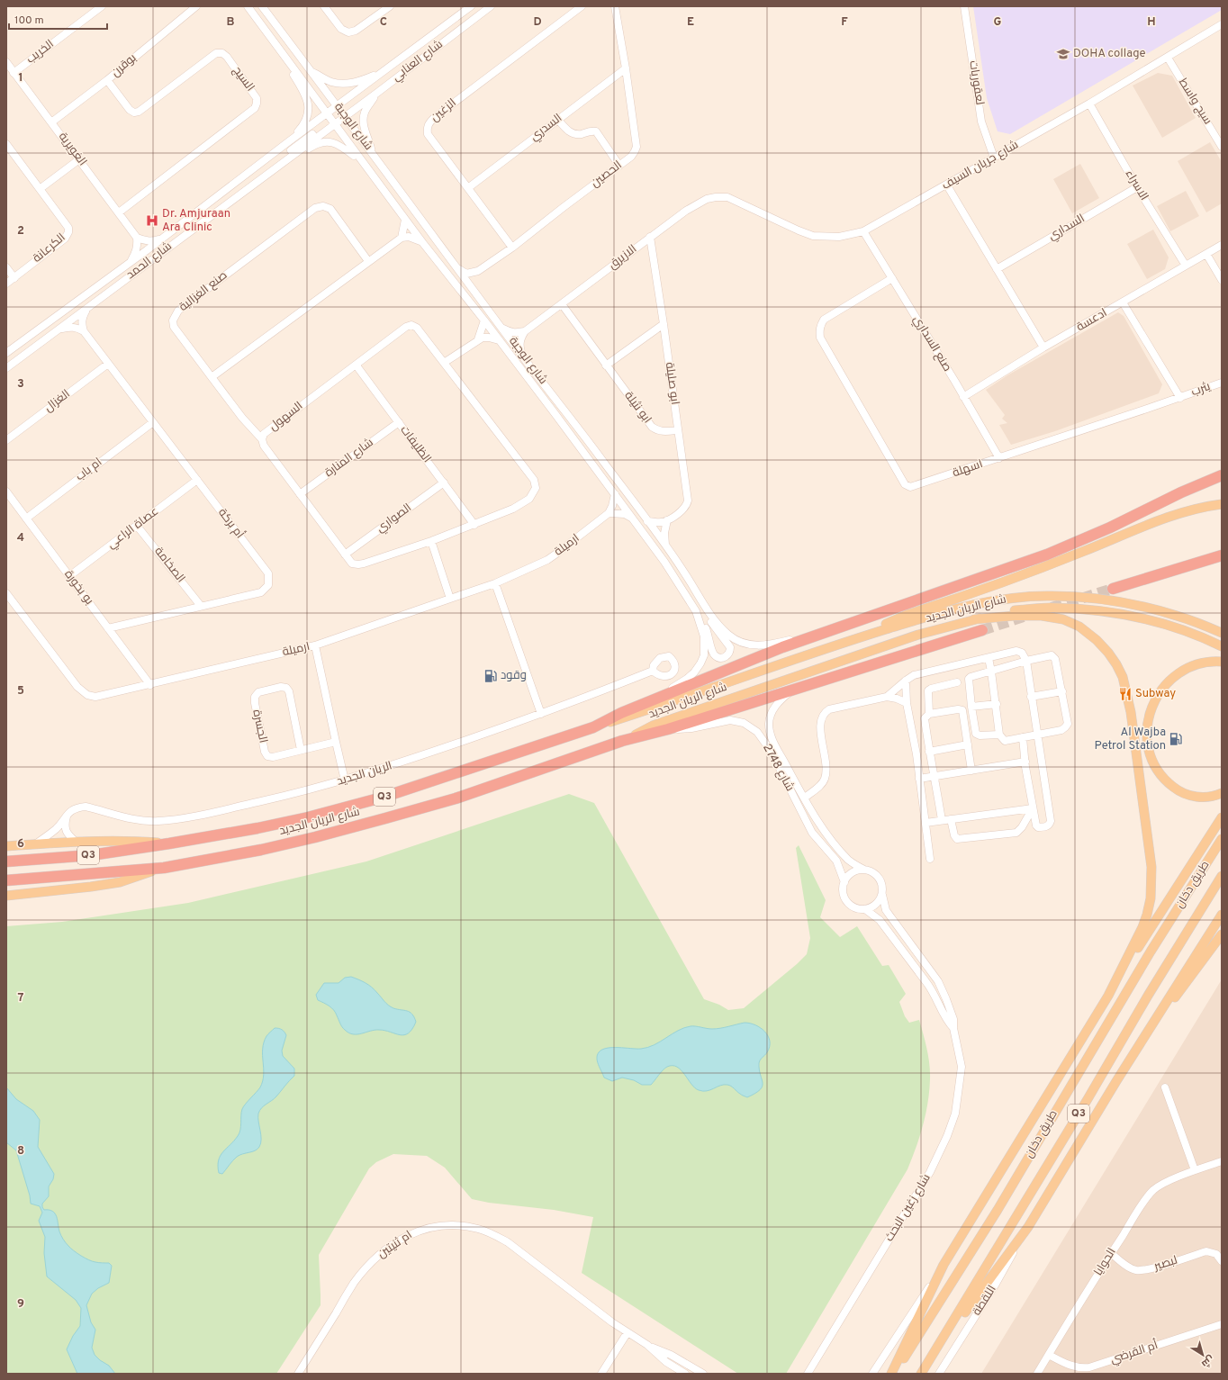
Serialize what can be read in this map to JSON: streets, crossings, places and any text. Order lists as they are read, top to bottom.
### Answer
{
  "streets": {
    "highway": ["شارع الريان الجديد", "Q3"],
    "main road": ["طريق دخان"],
    "street": [
      "الخريب",
      "شارع العنابي",
      "بوقرن",
      "السيج",
      "لعقوريات",
      "سيج واسط",
      "الزغين",
      "شارع الوجبة",
      "السدري",
      "الغويرية",
      "شارع جريان السيف",
      "الحصين",
      "الاسراء",
      "السداري",
      "الكرعانة",
      "الازيرق",
      "شارع الحمد",
      "صنع الغزالية",
      "ادعسة",
      "صنع السداري",
      "ابو صليلة",
      "يثرب",
      "الغزال",
      "ابو نثيلة",
      "السهول",
      "الظليفات",
      "شارع المنارة",
      "اسهلة",
      "ام باب",
      "الصواري",
      "أم بركة",
      "عصاة الراعي",
      "ارميلة",
      "الصخامة",
      "بو بخورة",
      "الجسرة",
      "شارع 2748",
      "الريان الجديد",
      "شارع زغين البحث",
      "ام ثنيتين",
      "الحوايا",
      "لبصير",
      "اللقطة",
      "أم القرضي"
    ]
  },
  "crossings": [
    ["الخريب", "الغويرية"],
    ["شارع العنابي", "شارع الوجبة"],
    ["شارع العنابي", "شارع الحمد"],
    ["بوقرن", "السيج"],
    ["بوقرن", "الغويرية"],
    ["السيج", "الغويرية"],
    ["لعقوريات", "شارع جريان السيف"],
    ["سيج واسط", "شارع جريان السيف"],
    ["الزغين", "السدري"],
    ["الزغين", "الحصين"],
    ["شارع الوجبة", "الحصين"],
    ["شارع الوجبة", "شارع الحمد"],
    ["السدري", "الحصين"],
    ["شارع جريان السيف", "الاسراء"],
    ["شارع جريان السيف", "الازيرق"],
    ["شارع جريان السيف", "صنع السداري"],
    ["الاسراء", "السداري"],
    ["الاسراء", "ادعسة"],
    ["الازيرق", "ابو صليلة"],
    ["الازيرق", "ابو نثيلة"],
    ["ادعسة", "صنع السداري"],
    ["صنع السداري", "اسهلة"],
    ["ابو صليلة", "ابو نثيلة"],
    ["يثرب", "اسهلة"],
    ["الغزال", "أم بركة"],
    ["السهول", "الظليفات"],
    ["السهول", "شارع المنارة"],
    ["السهول", "الصواري"],
    ["الظليفات", "شارع المنارة"],
    ["الظليفات", "الصواري"],
    ["ام باب", "أم بركة"],
    ["ام باب", "بو بخورة"],
    ["أم بركة", "عصاة الراعي"],
    ["أم بركة", "الصخامة"],
    ["أم بركة", "بو بخورة"],
    ["عصاة الراعي", "الصخامة"],
    ["عصاة الراعي", "بو بخورة"],
    ["ارميلة", "بو بخورة"],
    ["شارع الريان الجديد", "الريان الجديد"],
    ["شارع 2748", "شارع زغين البحث"],
    ["الحوايا", "لبصير"],
    ["الحوايا", "أم القرضي"]
  ],
  "places": {
    "school or university": ["DOHA collage"],
    "hospital": ["Dr. Amjuraan Ara Clinic"],
    "fuel station": ["وقود", "Al Wajba Petrol Station"],
    "restaurant": ["Subway"]
  },
  "scale_bar": "100 m",
  "north": "bottom right",
  "grid": {
    "columns": [
      "B",
      "C",
      "D",
      "E",
      "F",
      "G",
      "H"
    ],
    "rows": [
      "1",
      "2",
      "3",
      "4",
      "5",
      "6",
      "7",
      "8",
      "9"
    ]
  }
}
